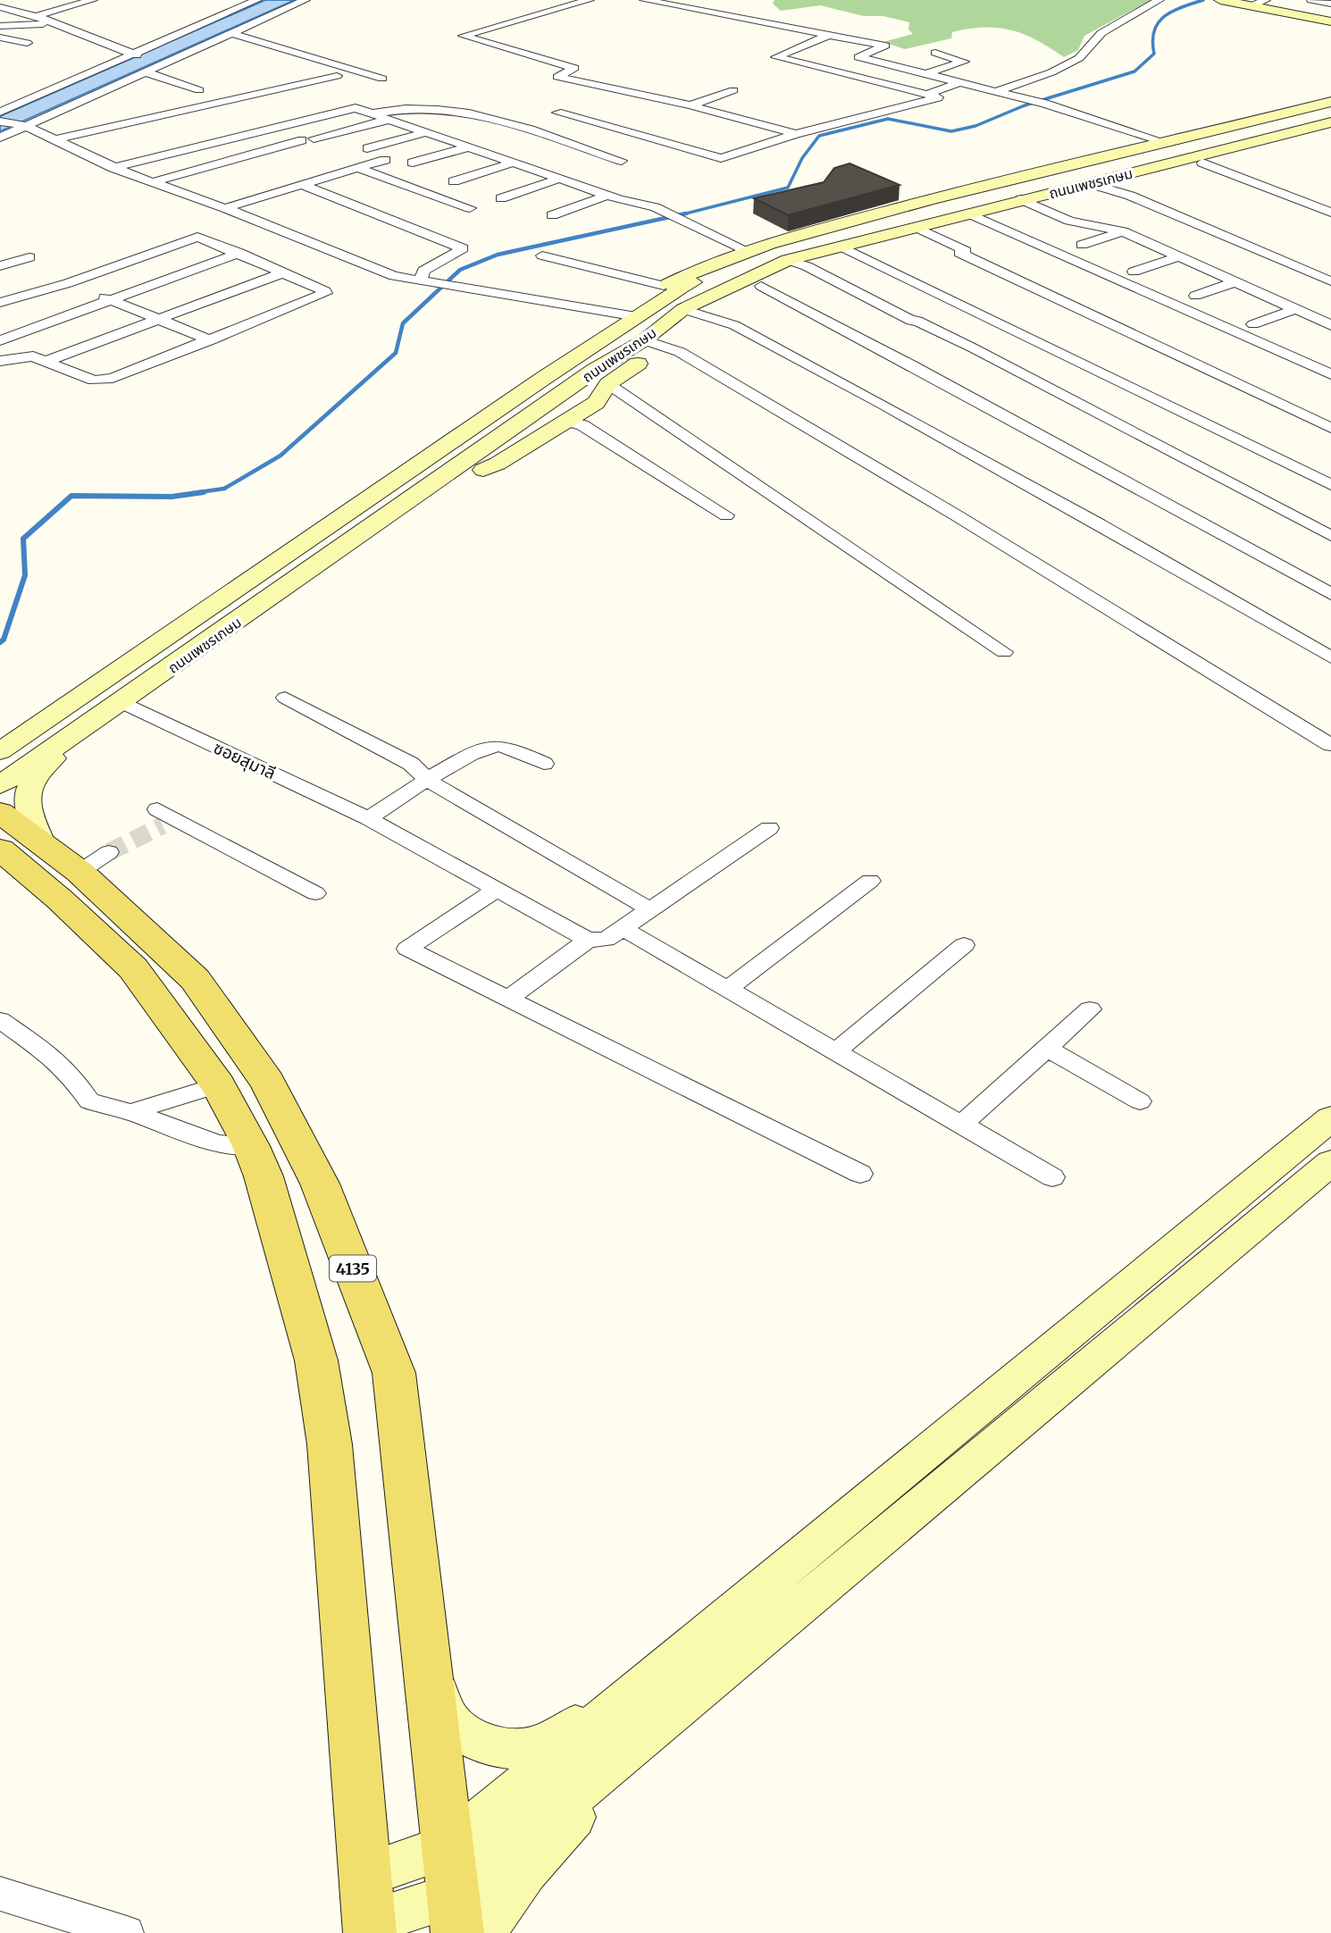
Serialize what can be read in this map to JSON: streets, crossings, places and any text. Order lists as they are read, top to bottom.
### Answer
{
  "streets": {
    "main road": ["ถนนเพชรเกษม", "4135"],
    "street": ["ซอยสุมาลี"]
  },
  "crossings": [
    ["ถนนเพชรเกษม", "ซอยสุมาลี"]
  ]
}
